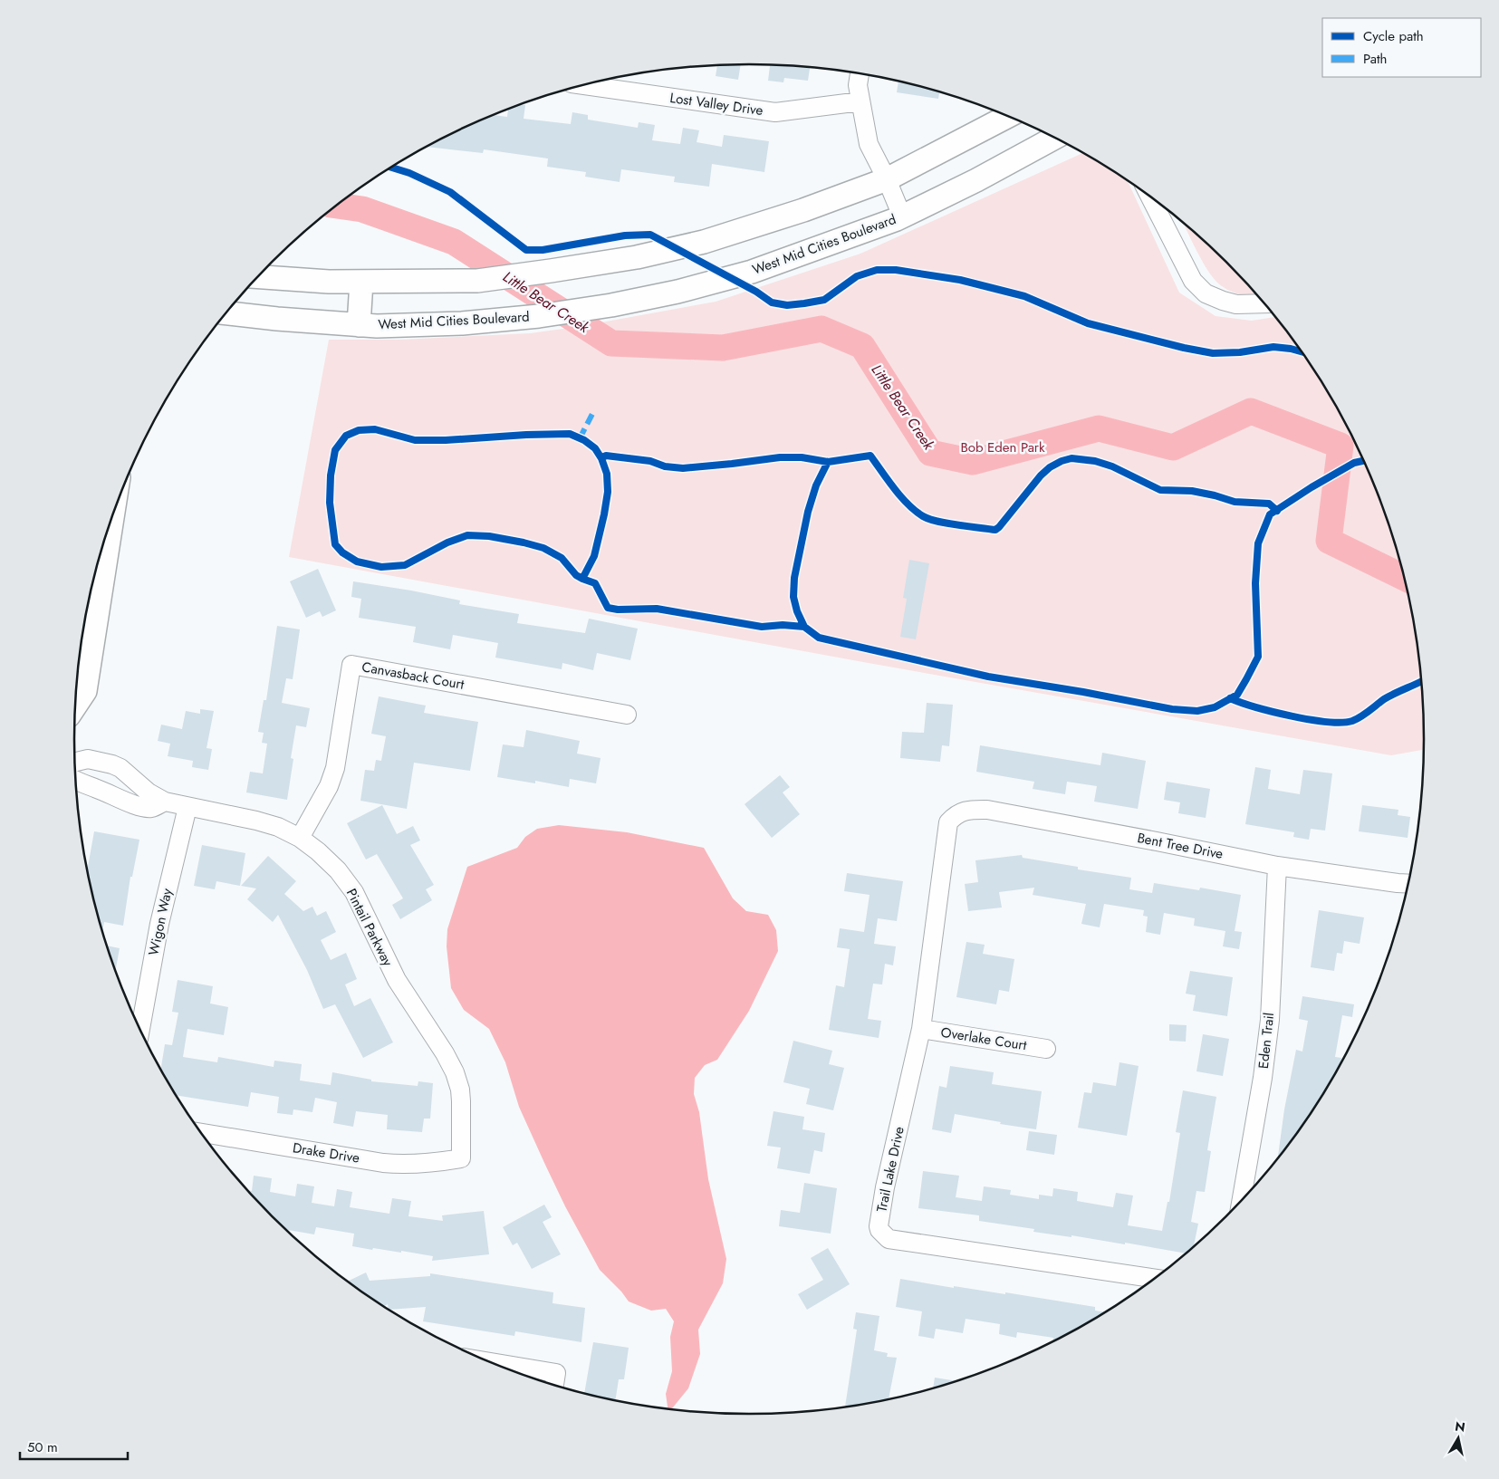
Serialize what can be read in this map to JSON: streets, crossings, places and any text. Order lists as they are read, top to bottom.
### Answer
{
  "streets": {
    "main road": ["West Mid Cities Boulevard"],
    "street": [
      "Lost Valley Drive",
      "Canvasback Court",
      "Bent Tree Drive",
      "Wigon Way",
      "Pintail Parkway",
      "Overlake Court",
      "Eden Trail",
      "Drake Drive",
      "Trail Lake Drive"
    ]
  },
  "crossings": [
    ["Canvasback Court", "Pintail Parkway"],
    ["Bent Tree Drive", "Eden Trail"],
    ["Bent Tree Drive", "Trail Lake Drive"],
    ["Wigon Way", "Pintail Parkway"],
    ["Pintail Parkway", "Drake Drive"],
    ["Overlake Court", "Trail Lake Drive"]
  ],
  "water": ["Little Bear Creek"],
  "parks": ["Bob Eden Park"],
  "legend": ["Cycle path", "Path"],
  "scale_bar": "50 m",
  "north": "top"
}
